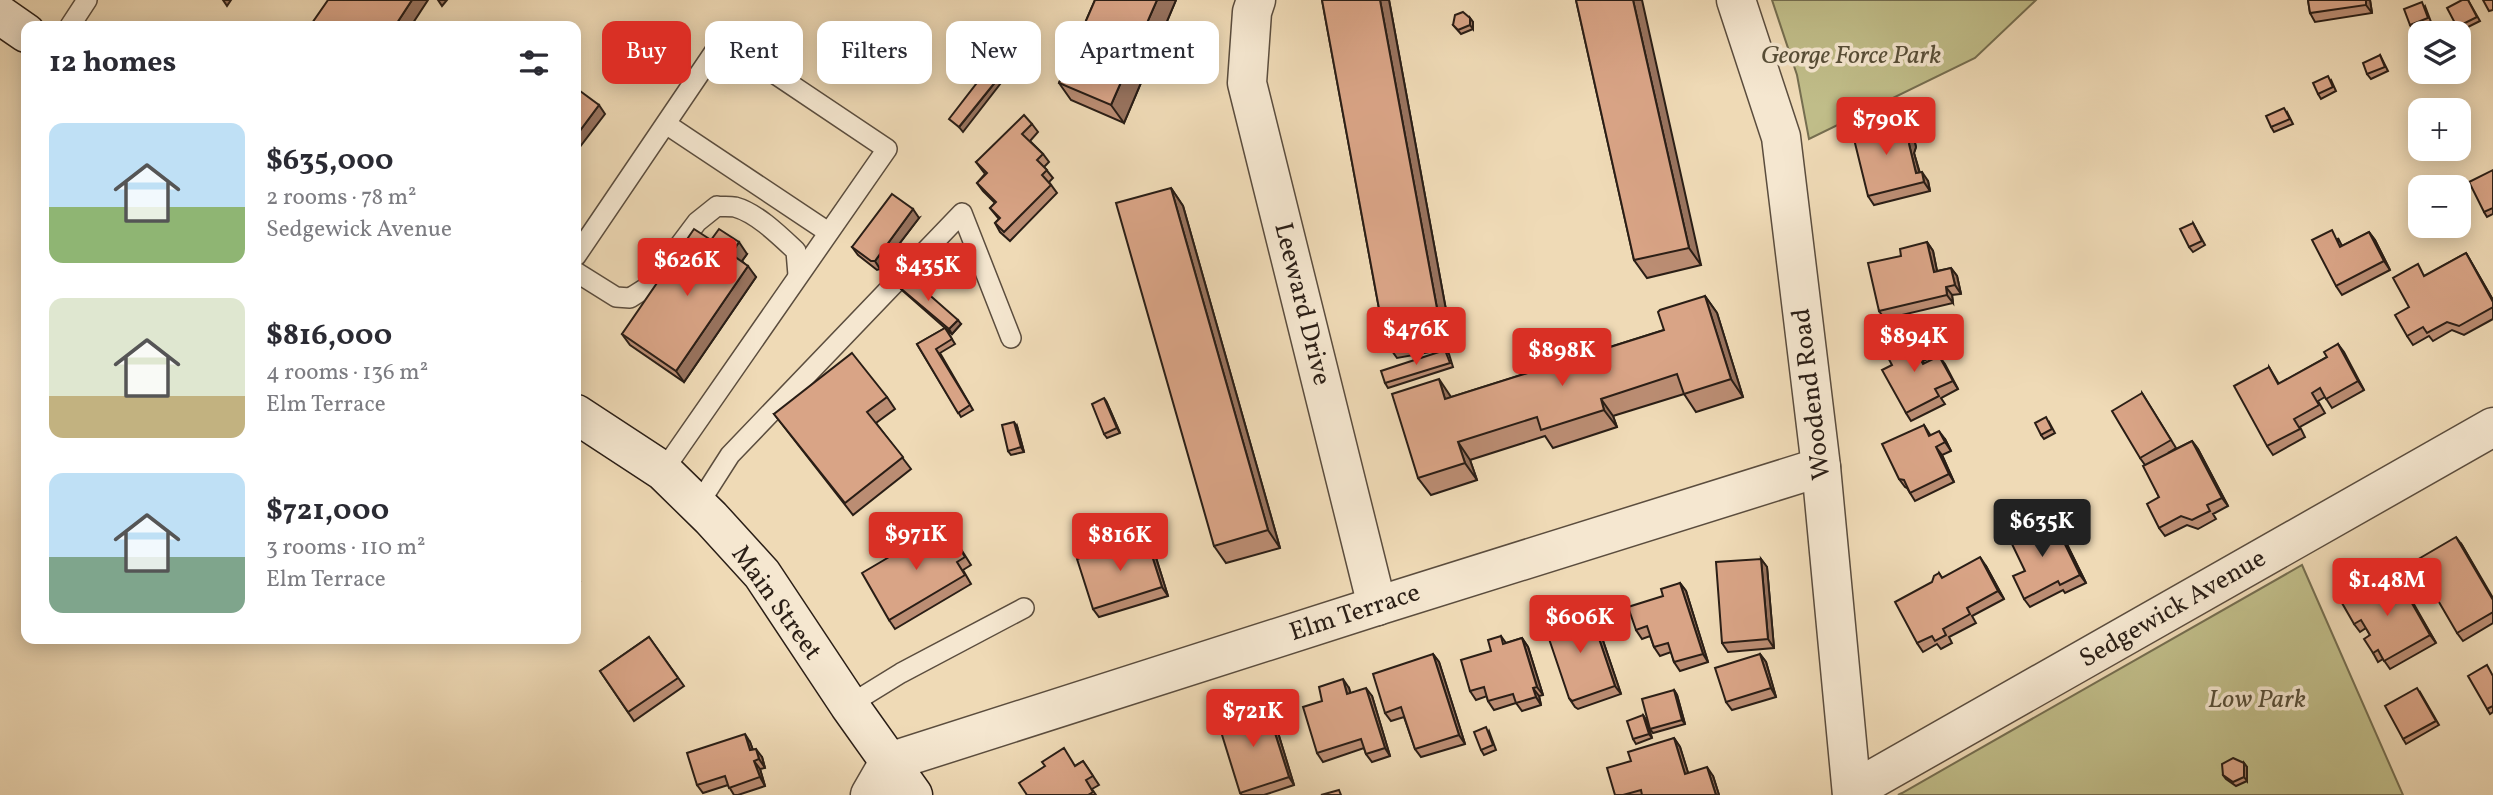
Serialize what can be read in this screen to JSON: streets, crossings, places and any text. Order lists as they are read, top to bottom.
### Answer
{
  "streets": {
    "street": [
      "Leeward Drive",
      "Woodend Road",
      "Main Street",
      "Sedgewick Avenue",
      "Elm Terrace"
    ]
  },
  "crossings": [
    ["Leeward Drive", "Elm Terrace"],
    ["Woodend Road", "Sedgewick Avenue"],
    ["Woodend Road", "Elm Terrace"],
    ["Main Street", "Elm Terrace"]
  ],
  "parks": ["George Force Park", "Low Park"],
  "page": {
    "map_buttons": ["+", "−"],
    "chip": [
      "Buy",
      "Rent",
      "Filters",
      "New",
      "Apartment"
    ],
    "heading": "12 homes",
    "price": [
      "$790K",
      "$626K",
      "$435K",
      "$476K",
      "$894K",
      "$898K",
      "$635K",
      "$971K",
      "$816K",
      "$1.48M",
      "$606K",
      "$721K"
    ],
    "list": [
      {
        "name": "$635,000",
        "note": "2 rooms · 78 m² · Sedgewick Avenue"
      },
      {
        "name": "$816,000",
        "note": "4 rooms · 136 m² · Elm Terrace"
      },
      {
        "name": "$721,000",
        "note": "3 rooms · 110 m² · Elm Terrace"
      }
    ]
  }
}
